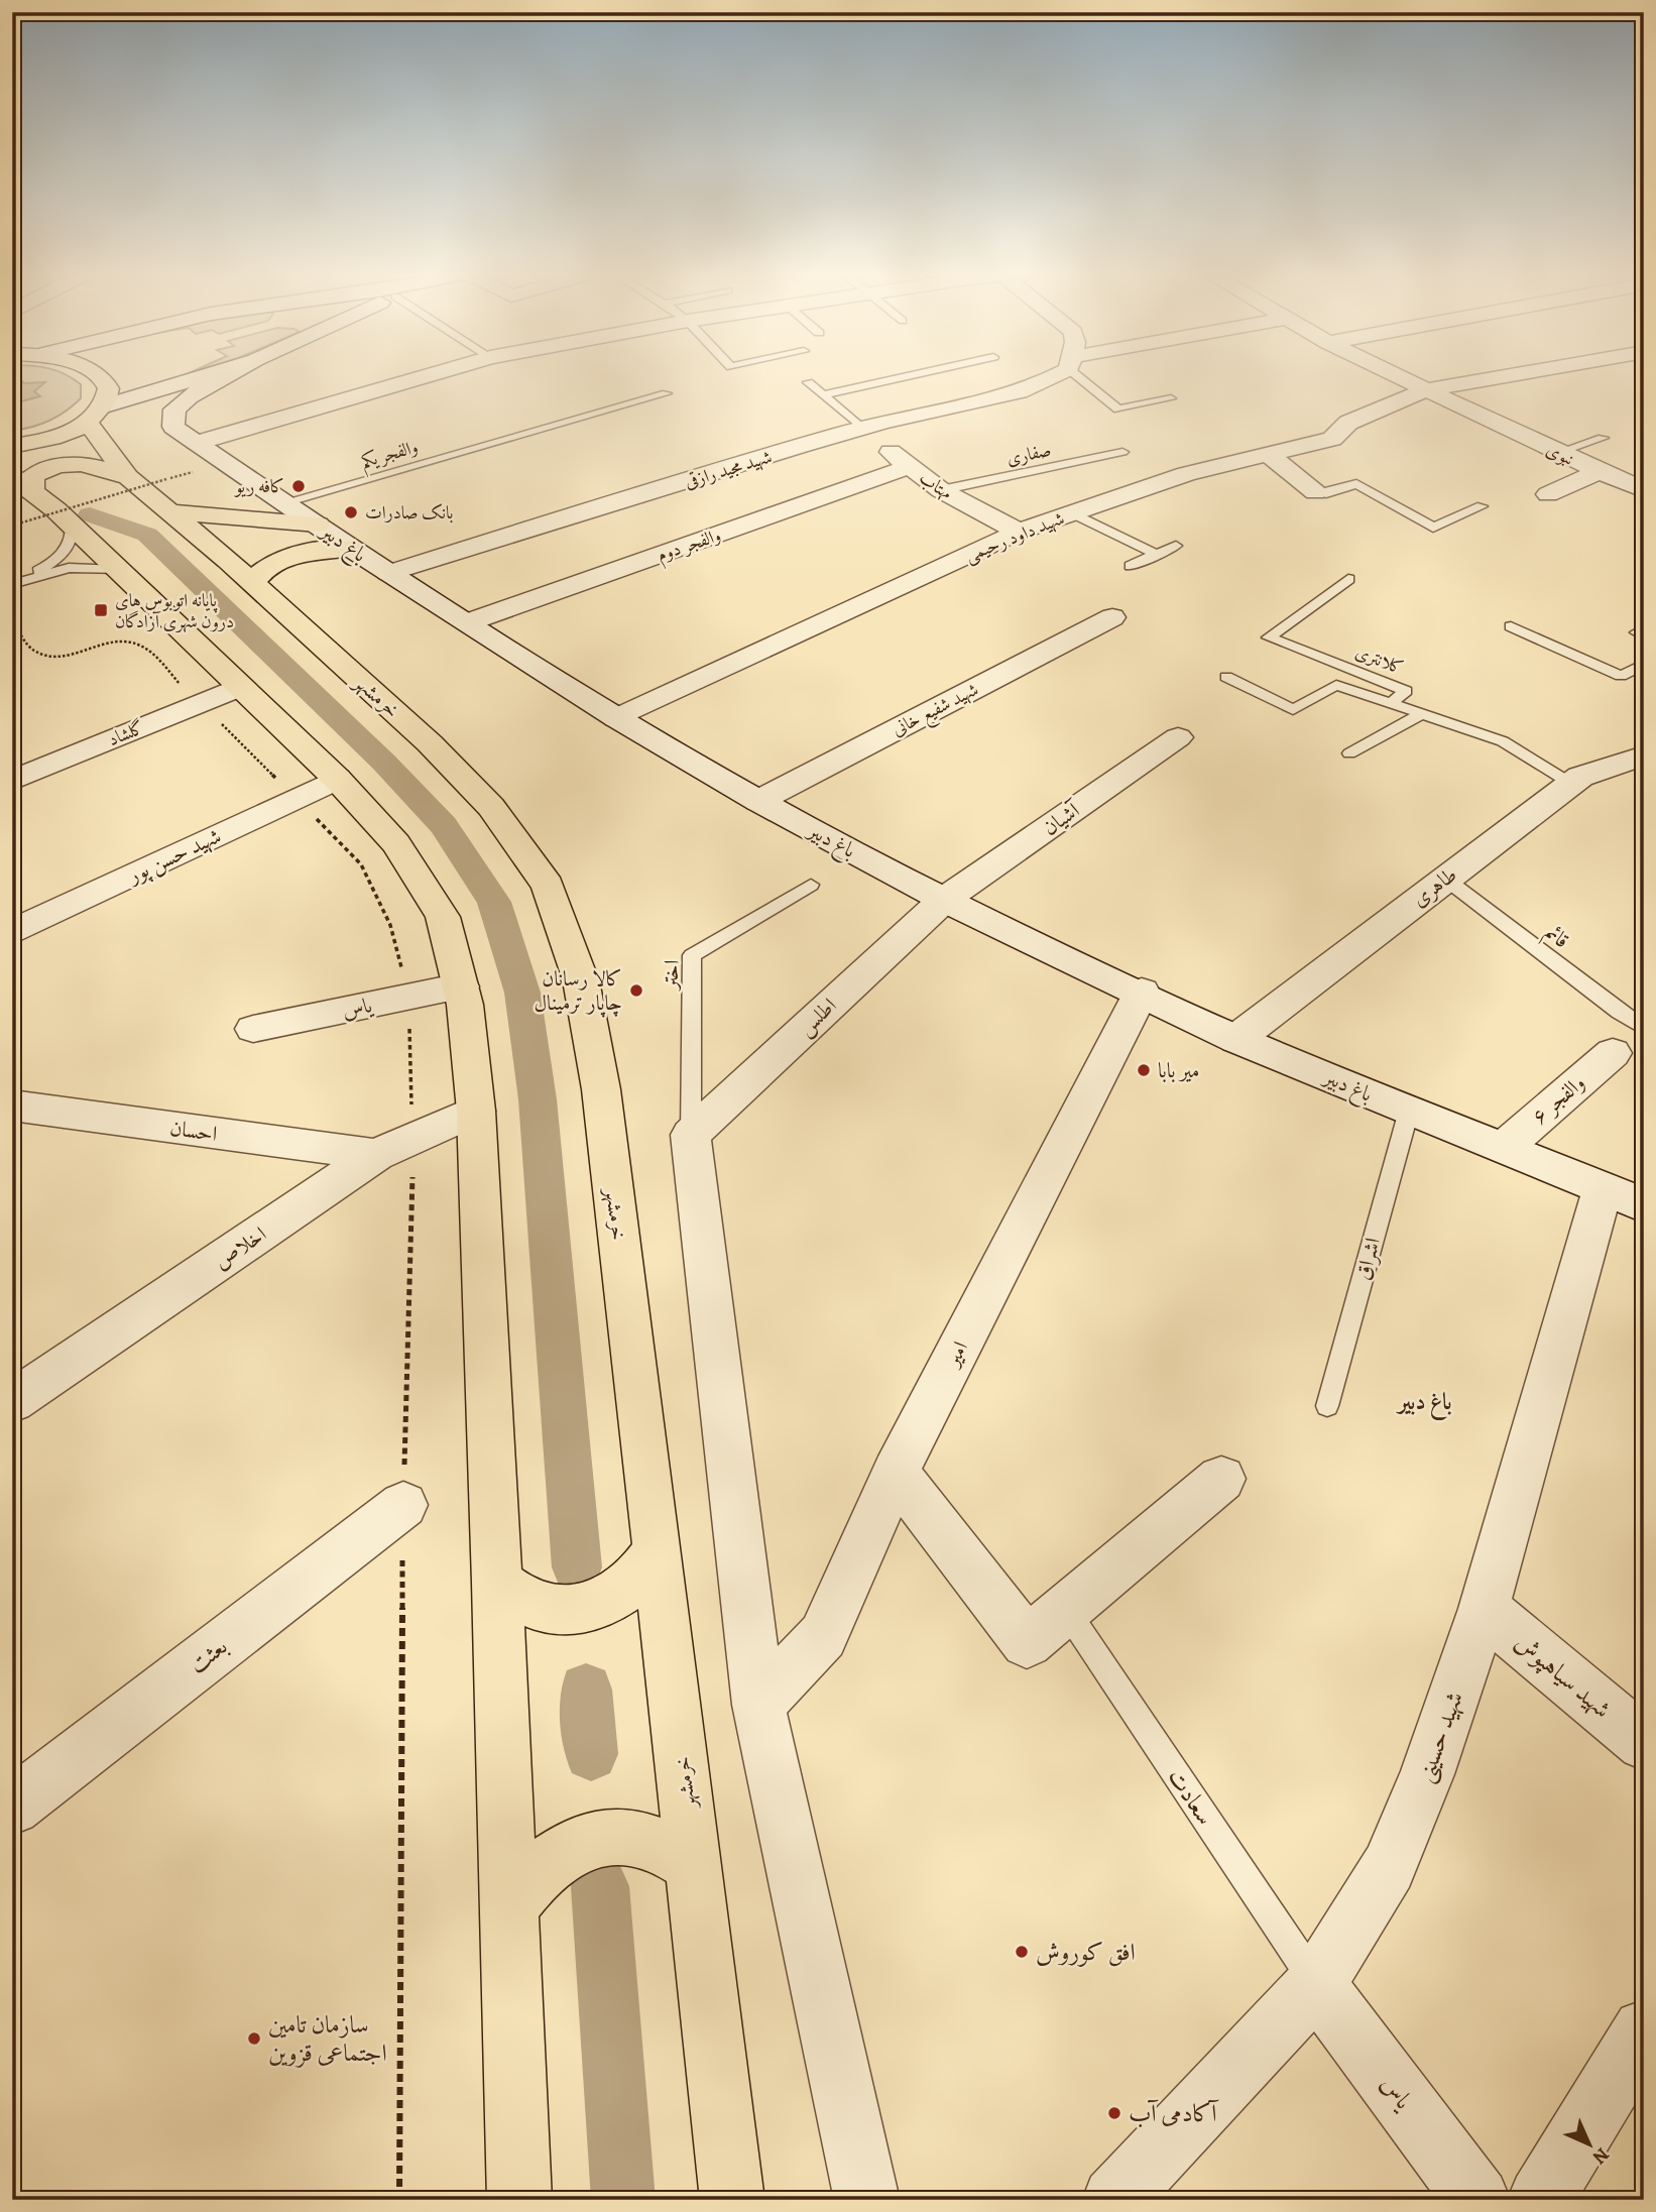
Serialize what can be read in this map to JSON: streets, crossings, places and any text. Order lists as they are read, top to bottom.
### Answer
{
  "streets": {
    "main road": ["خرمشهر"],
    "street": [
      "نبوی",
      "شهید مجید رازقی",
      "مهتاب",
      "شهید داود رحیمی",
      "باغ دبیر",
      "والفجر دوم",
      "شهید شفیع خانی",
      "گلشاد",
      "آشیان",
      "شهید حسن پور",
      "طاهری",
      "یاس",
      "اطلس",
      "والفجر ۶",
      "احسان",
      "اخلاص",
      "امیر",
      "بعثت",
      "شهید سیاهپوش",
      "شهید حسینی"
    ],
    "lane": [
      "والفجر یکم",
      "صفاری",
      "کلانتری",
      "قائم",
      "اختر",
      "اشراق",
      "سعادت"
    ]
  },
  "crossings": [
    ["والفجر یکم", "باغ دبیر"],
    ["صفاری", "مهتاب"],
    ["نبوی", "شهید داود رحیمی"],
    ["شهید مجید رازقی", "مهتاب"],
    ["شهید مجید رازقی", "باغ دبیر"],
    ["مهتاب", "شهید داود رحیمی"],
    ["مهتاب", "والفجر دوم"],
    ["شهید داود رحیمی", "باغ دبیر"],
    ["باغ دبیر", "والفجر دوم"],
    ["باغ دبیر", "شهید شفیع خانی"],
    ["باغ دبیر", "آشیان"],
    ["باغ دبیر", "طاهری"],
    ["باغ دبیر", "اطلس"],
    ["باغ دبیر", "والفجر ۶"],
    ["باغ دبیر", "اشراق"],
    ["باغ دبیر", "امیر"],
    ["باغ دبیر", "شهید حسینی"],
    ["کلانتری", "طاهری"],
    ["آشیان", "اطلس"],
    ["طاهری", "قائم"],
    ["اختر", "اطلس"],
    ["یاس", "شهید حسینی"],
    ["یاس", "سعادت"],
    ["احسان", "اخلاص"],
    ["شهید سیاهپوش", "شهید حسینی"],
    ["شهید حسینی", "سعادت"]
  ],
  "districts": ["باغ دبیر"],
  "places": {
    "other": [
      "کافه ریو",
      "بانک صادرات",
      "کالا رسانان چاپار ترمینال",
      "میر بابا",
      "افق کوروش",
      "سازمان تامین اجتماعی قزوین",
      "آکادمی آب"
    ],
    "transit": ["پایانه اتوبوس های درون شهری آزادگان"]
  },
  "north": "bottom right"
}
